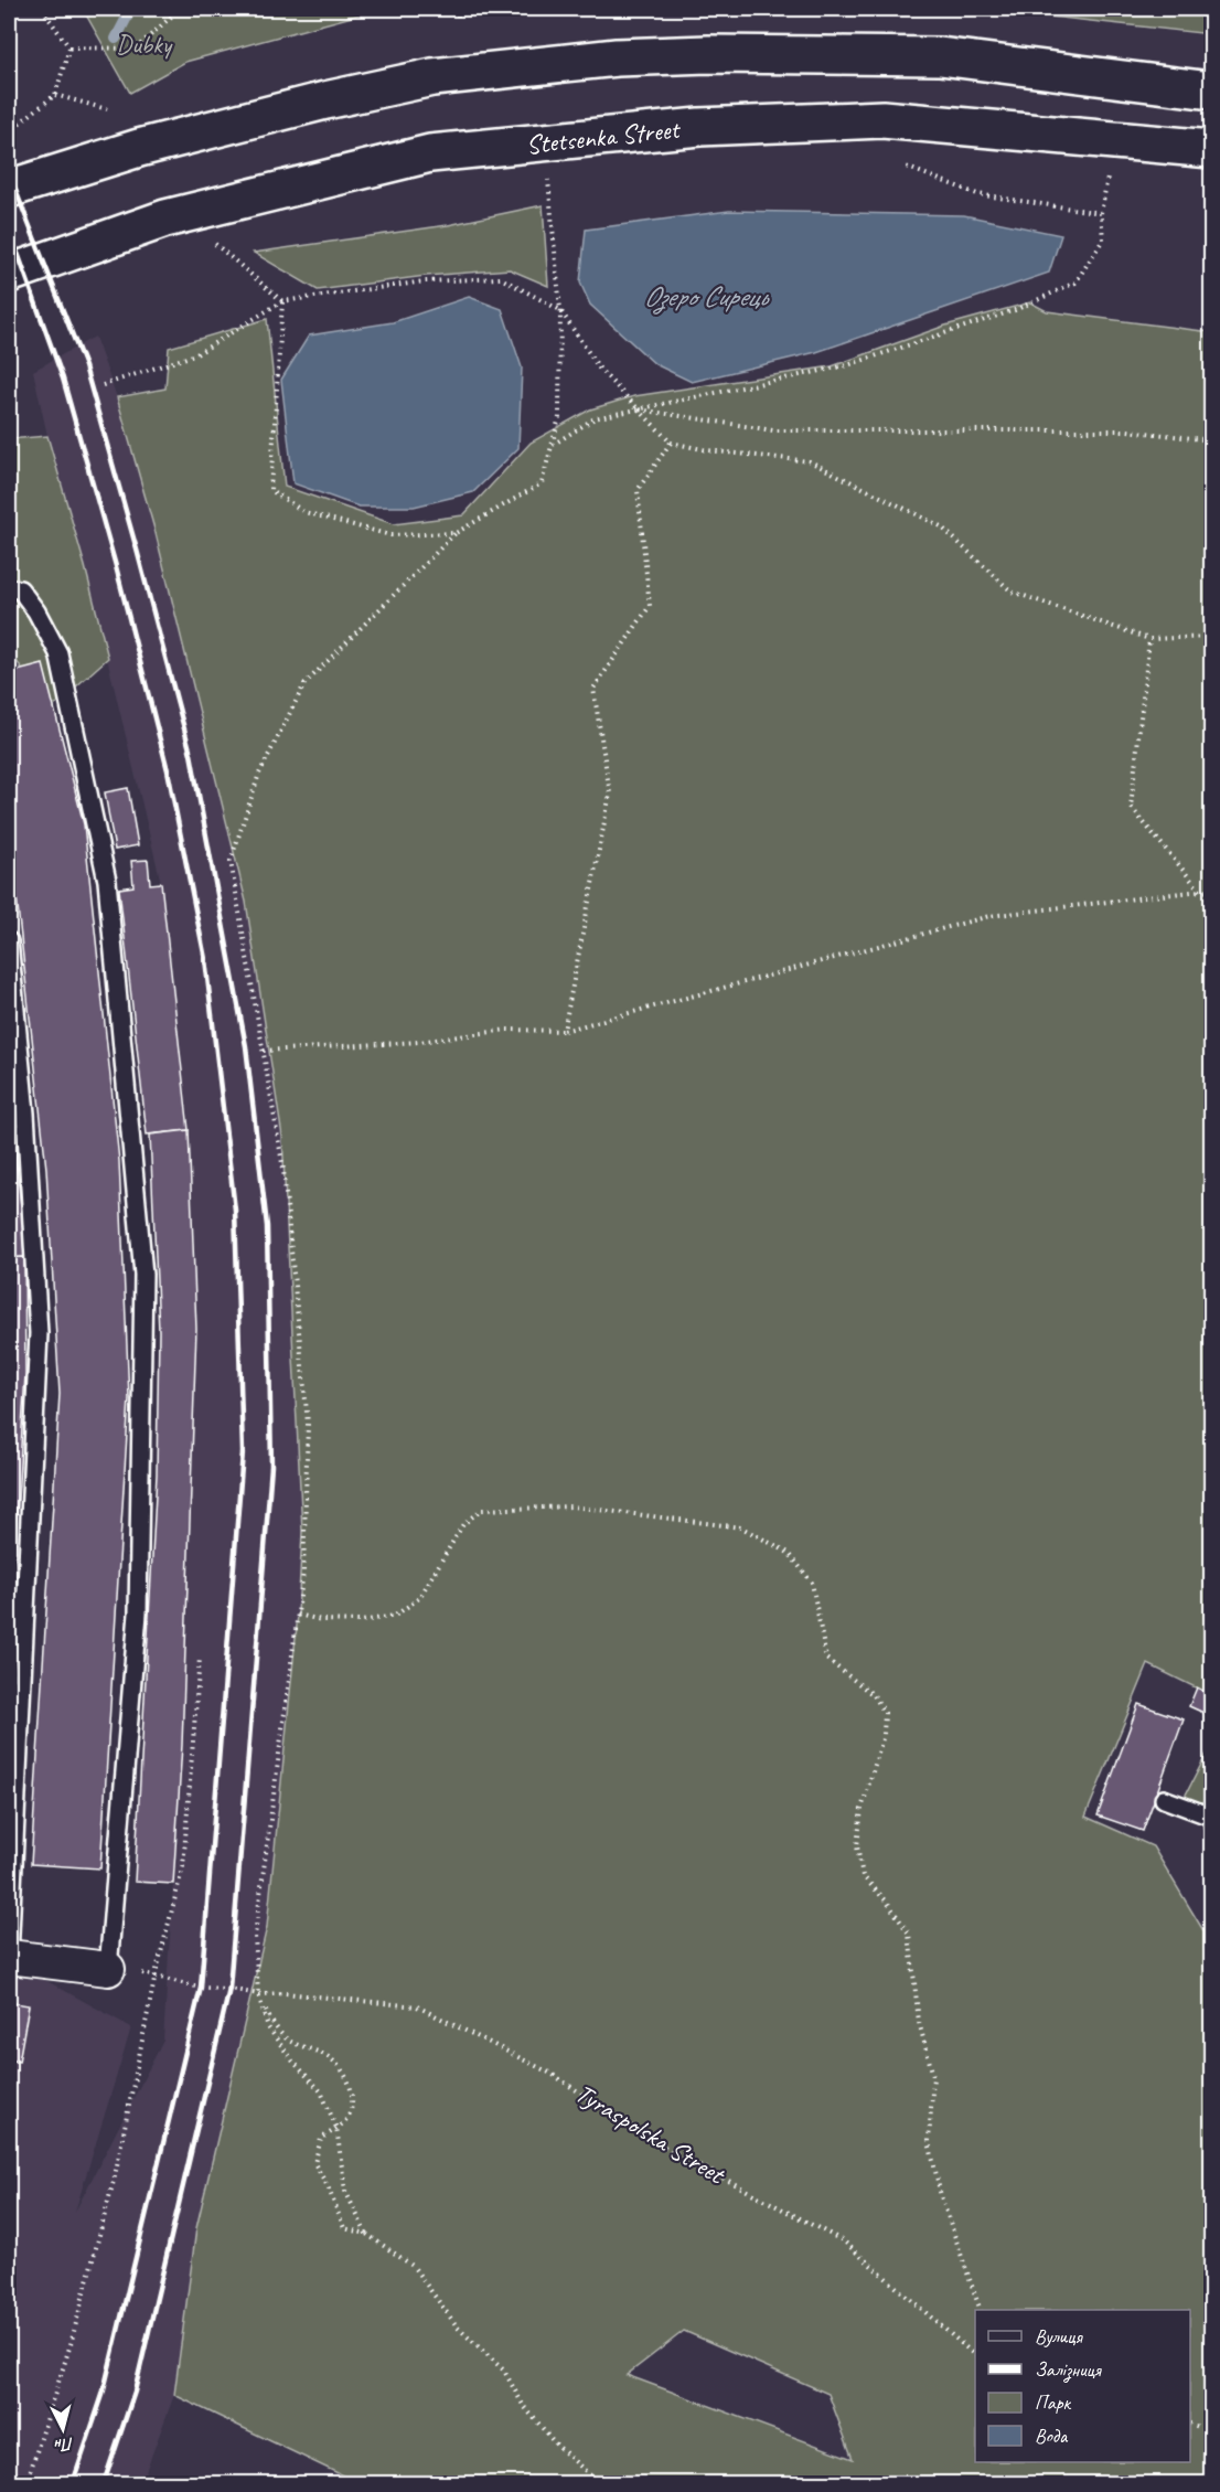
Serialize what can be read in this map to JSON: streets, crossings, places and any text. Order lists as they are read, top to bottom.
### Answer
{
  "streets": {
    "main road": ["Stetsenka Street"],
    "path": ["Tyraspolska Street"]
  },
  "water": ["Озеро Сирець"],
  "parks": ["Dubky"],
  "legend": [
    "Вулиця",
    "Залізниця",
    "Парк",
    "Вода"
  ],
  "north": "bottom"
}
